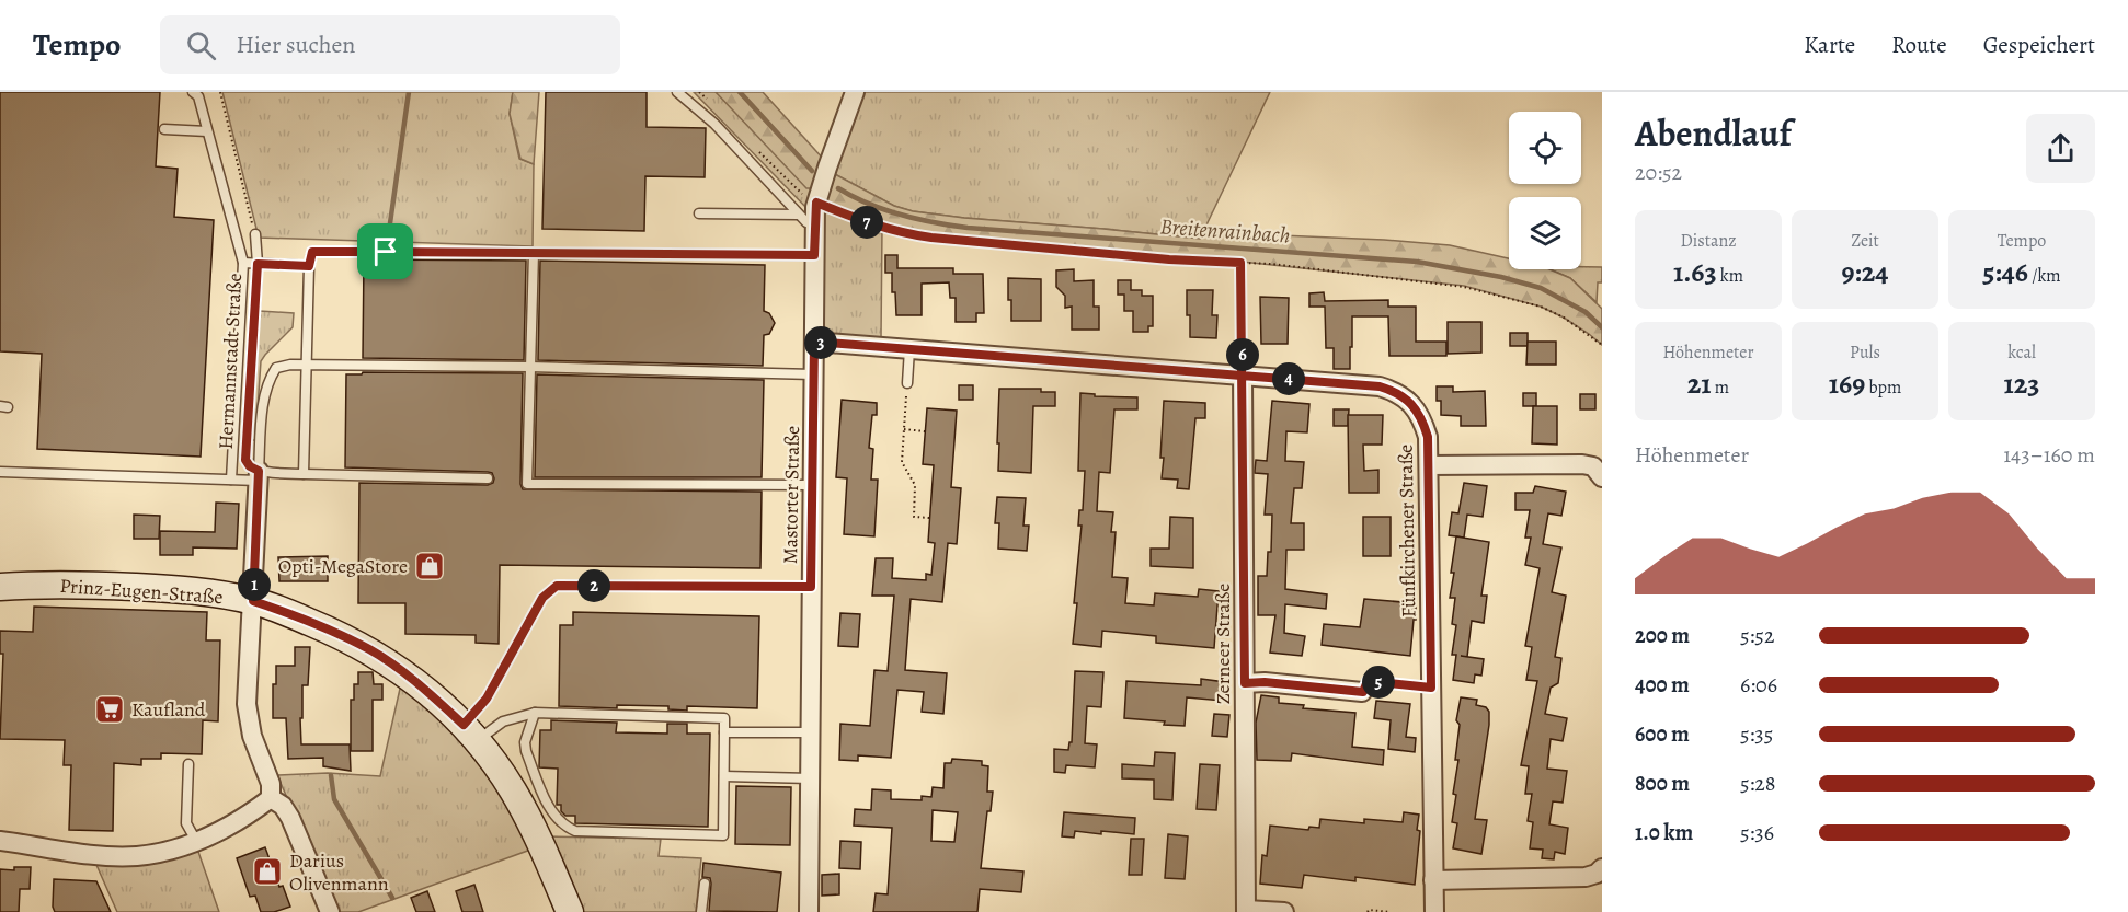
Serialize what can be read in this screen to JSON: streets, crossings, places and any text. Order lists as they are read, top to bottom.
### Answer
{
  "streets": {
    "street": [
      "Hermannstadt Straße",
      "Mastorter Straße",
      "Fünfkirchener Straße",
      "Prinz-Eugen-Straße",
      "Zerneer Straße"
    ]
  },
  "crossings": [
    ["Hermannstadt Straße", "Prinz-Eugen-Straße"],
    ["Mastorter Straße", "Fünfkirchener Straße"],
    ["Fünfkirchener Straße", "Zerneer Straße"]
  ],
  "water": ["Breitenrainbach"],
  "places": {
    "shop": ["Opti-MegaStore", "Darius Olivenmann"],
    "supermarket": ["Kaufland"]
  },
  "page": {
    "header": "Tempo",
    "search": "Hier suchen",
    "nav": ["Karte", "Route", "Gespeichert"],
    "heading": ["Abendlauf", "20:52"],
    "stats": [
      ["Distanz", "1.63 km"],
      ["Zeit", "9:24"],
      ["Tempo", "5:46 /km"],
      ["Höhenmeter", "21 m"],
      ["Puls", "169 bpm"],
      ["kcal", "123"]
    ],
    "pins": [
      "7",
      "3",
      "6",
      "4",
      "1",
      "2",
      "5"
    ],
    "chart": ["Höhenmeter", "143–160 m"],
    "list": [
      {
        "name": "200 m",
        "note": "5:52"
      },
      {
        "name": "400 m",
        "note": "6:06"
      },
      {
        "name": "600 m",
        "note": "5:35"
      },
      {
        "name": "800 m",
        "note": "5:28"
      },
      {
        "name": "1.0 km",
        "note": "5:36"
      }
    ]
  }
}
